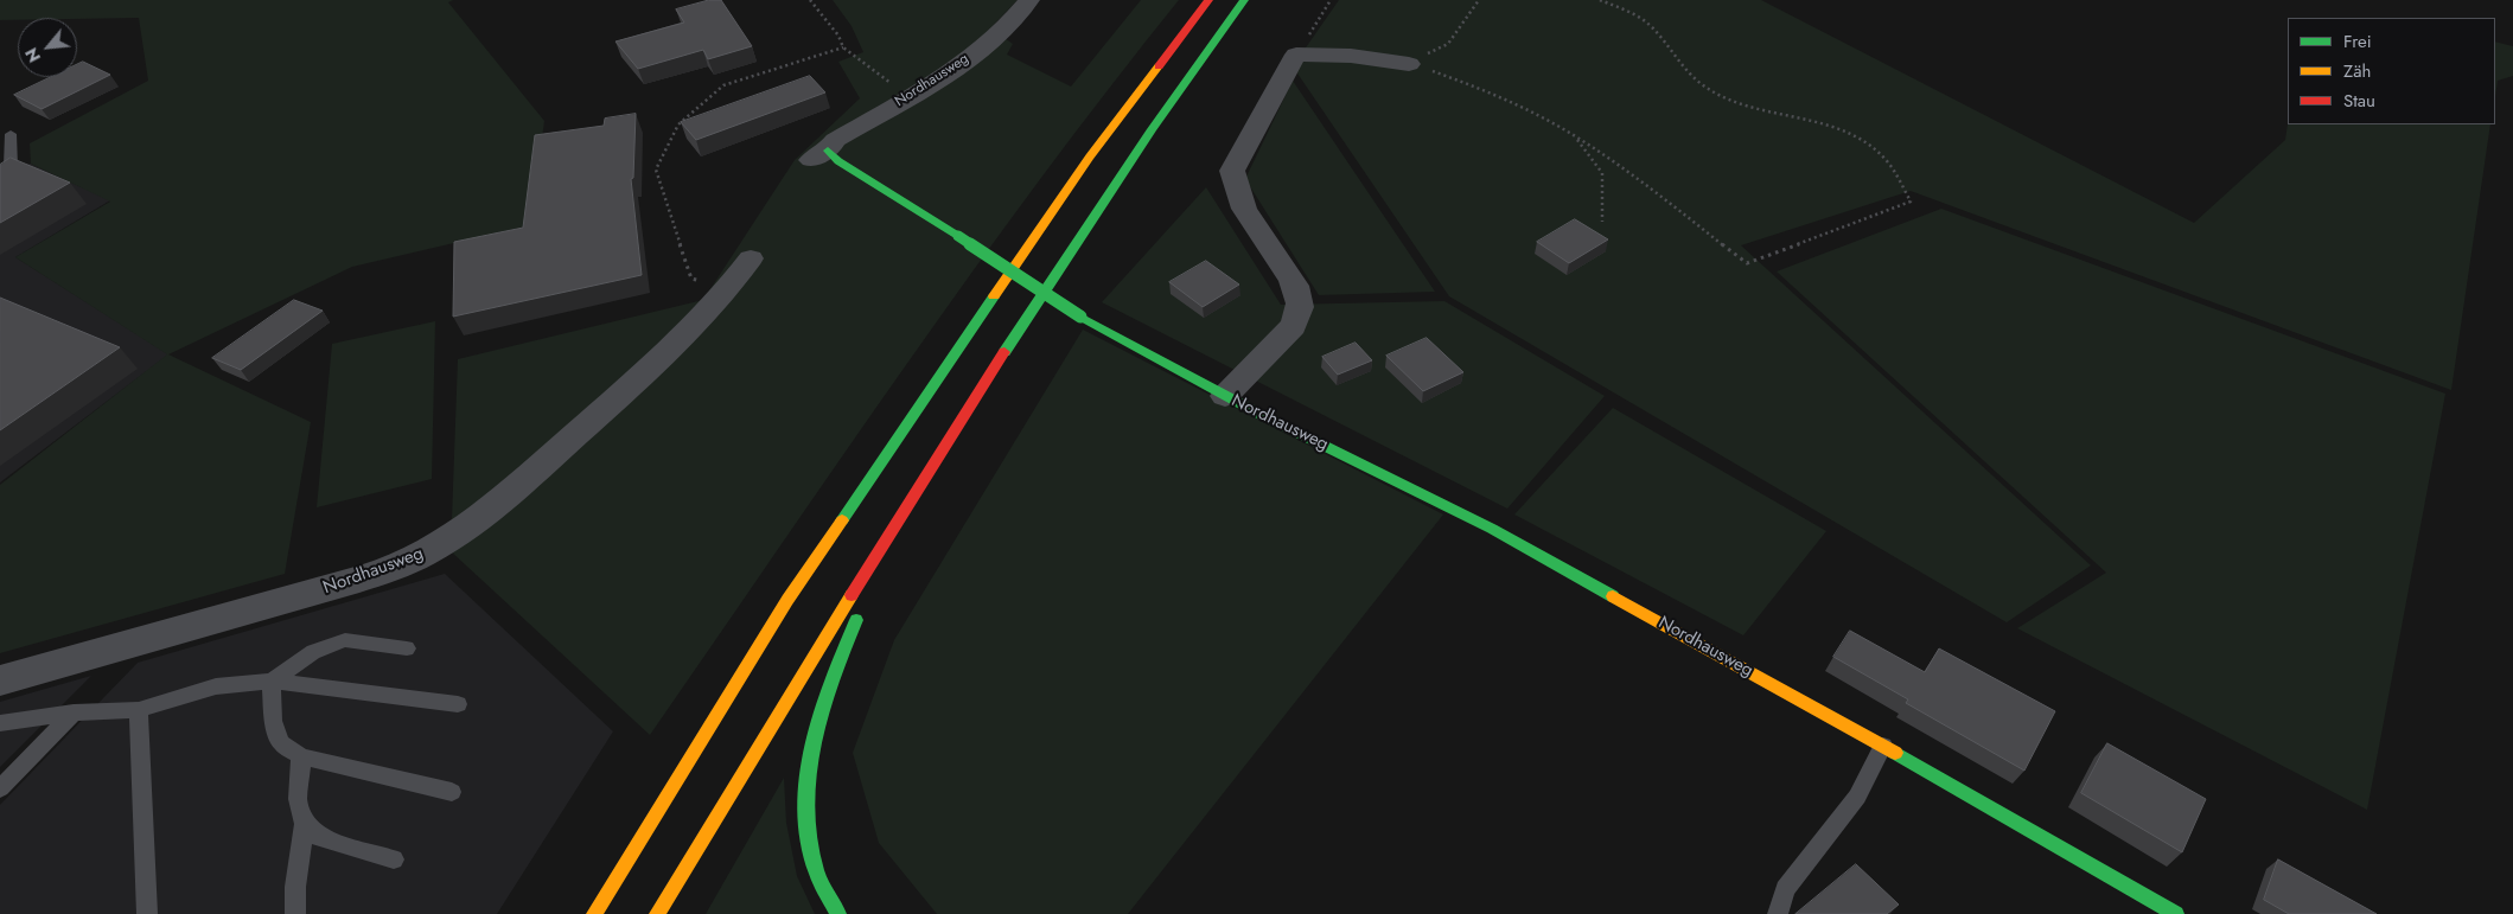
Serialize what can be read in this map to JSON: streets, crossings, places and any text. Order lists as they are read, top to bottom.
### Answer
{
  "streets": {
    "main road": ["Nordhausweg"]
  },
  "legend": ["Frei", "Zäh", "Stau"],
  "north": "bottom left"
}
